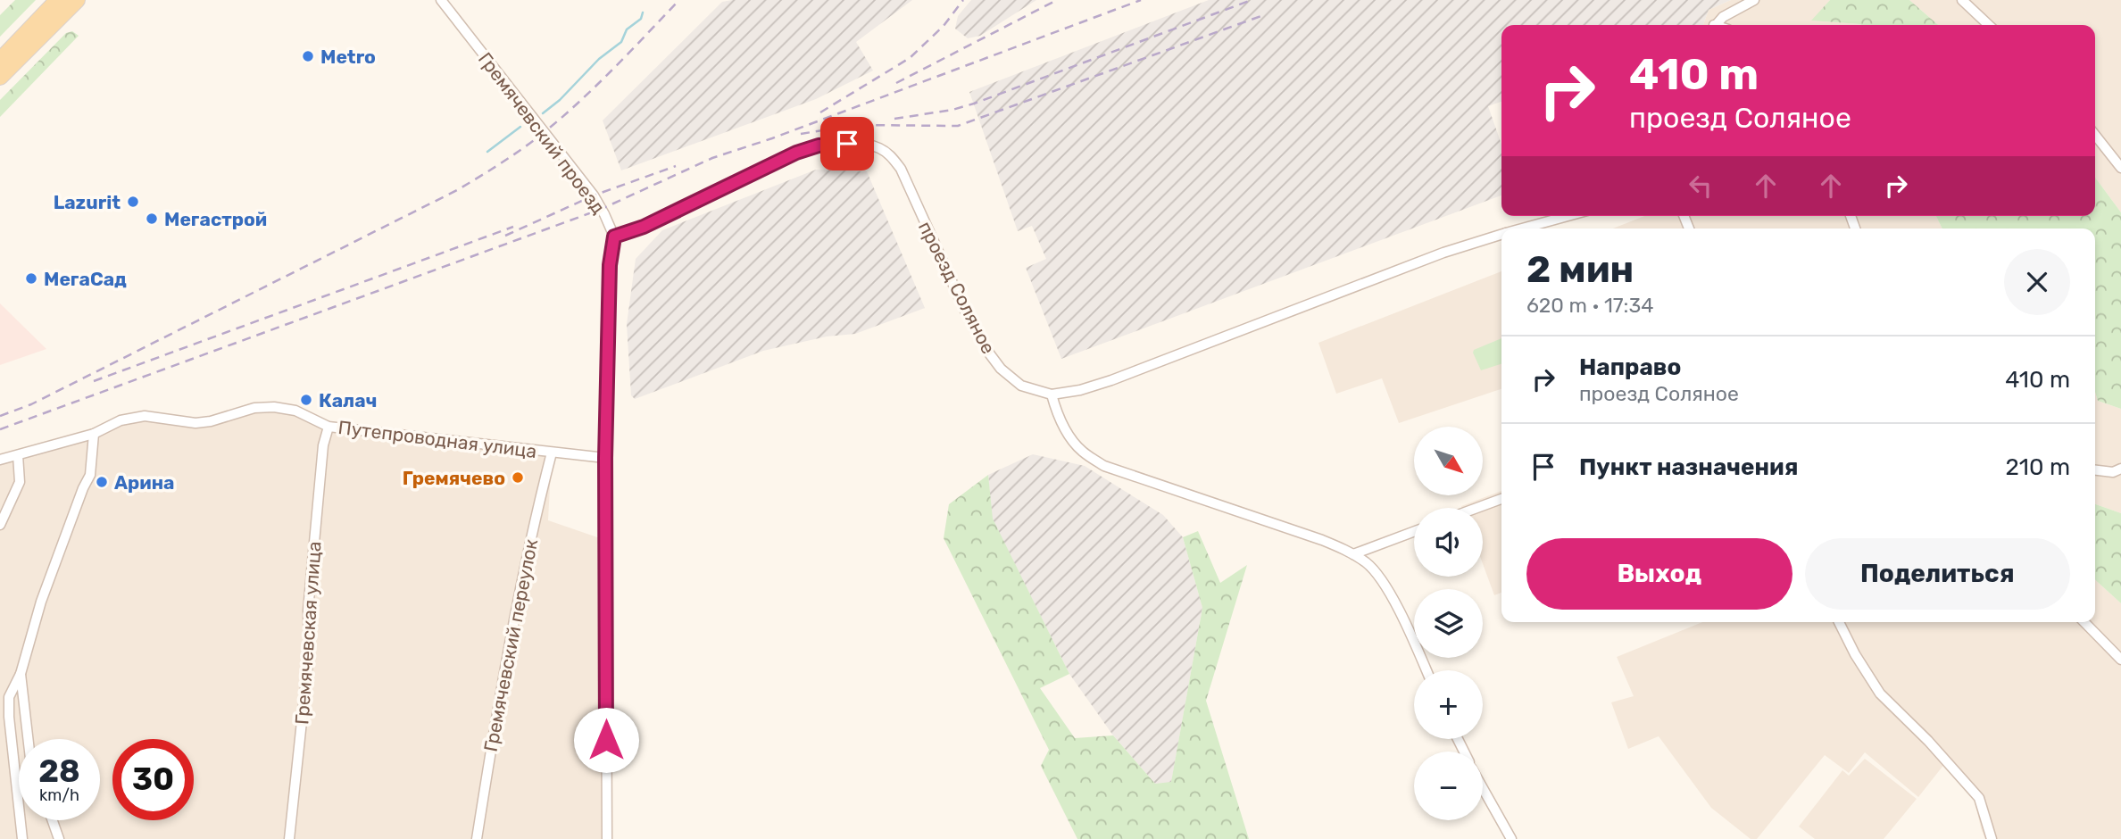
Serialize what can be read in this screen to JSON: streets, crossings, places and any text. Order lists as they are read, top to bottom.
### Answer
{
  "streets": {
    "street": [
      "Гремячевский проезд",
      "проезд Соляное",
      "Путепроводная улица",
      "Гремячевская улица",
      "Гремячевский переулок"
    ]
  },
  "crossings": [
    ["Гремячевский проезд", "проезд Соляное"],
    ["Путепроводная улица", "Гремячевская улица"],
    ["Путепроводная улица", "Гремячевский переулок"]
  ],
  "places": [
    "Metro",
    "Lazurit",
    "Мегастрой",
    "МегаСад",
    "Калач",
    "Гремячево",
    "Арина"
  ],
  "north": "bottom right",
  "page": {
    "turn": ["410 m", "проезд Соляное"],
    "heading": ["2 мин", "620 m · 17:34"],
    "list": [
      {
        "name": "Направо",
        "note": "проезд Соляное",
        "value": "410 m"
      },
      {
        "name": "Пункт назначения",
        "value": "210 m"
      }
    ],
    "map_buttons": ["+", "−"],
    "buttons": ["Выход", "Поделиться"],
    "speed": "28 km/h",
    "limit": "30"
  }
}
